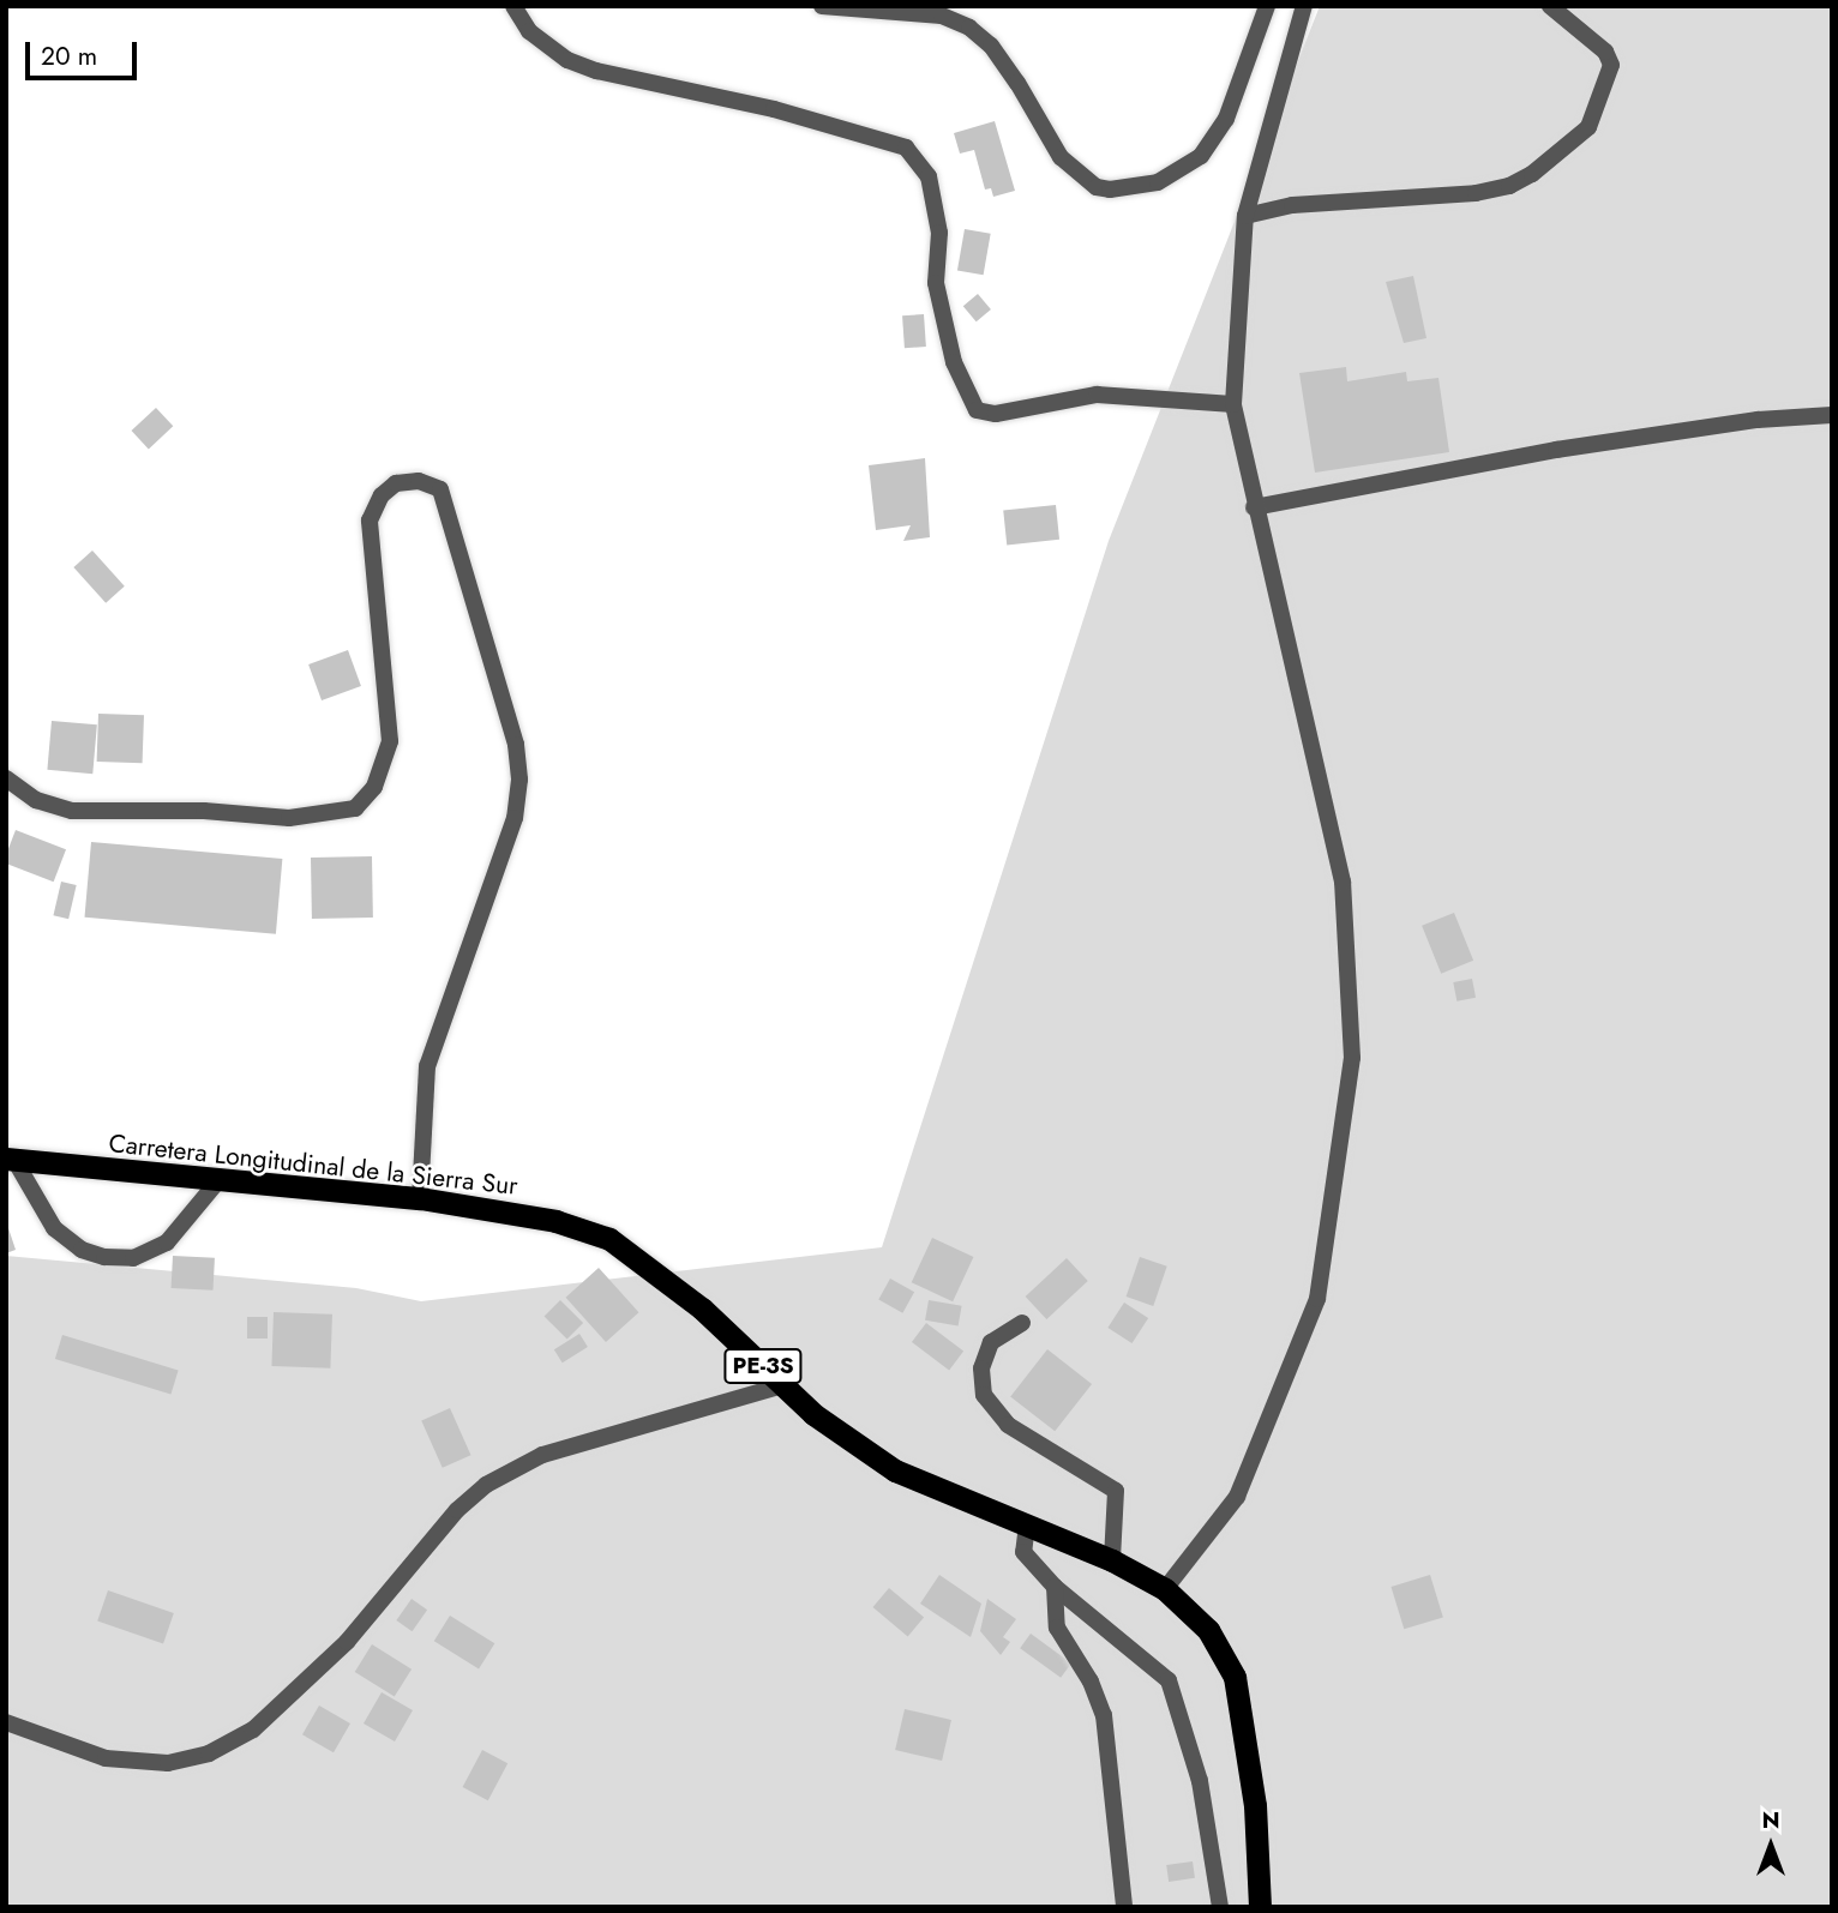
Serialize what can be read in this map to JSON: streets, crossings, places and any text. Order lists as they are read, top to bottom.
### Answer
{
  "streets": {
    "highway": ["Carretera Longitudinal de la Sierra Sur", "PE-3S"]
  },
  "scale_bar": "20 m",
  "north": "top"
}
